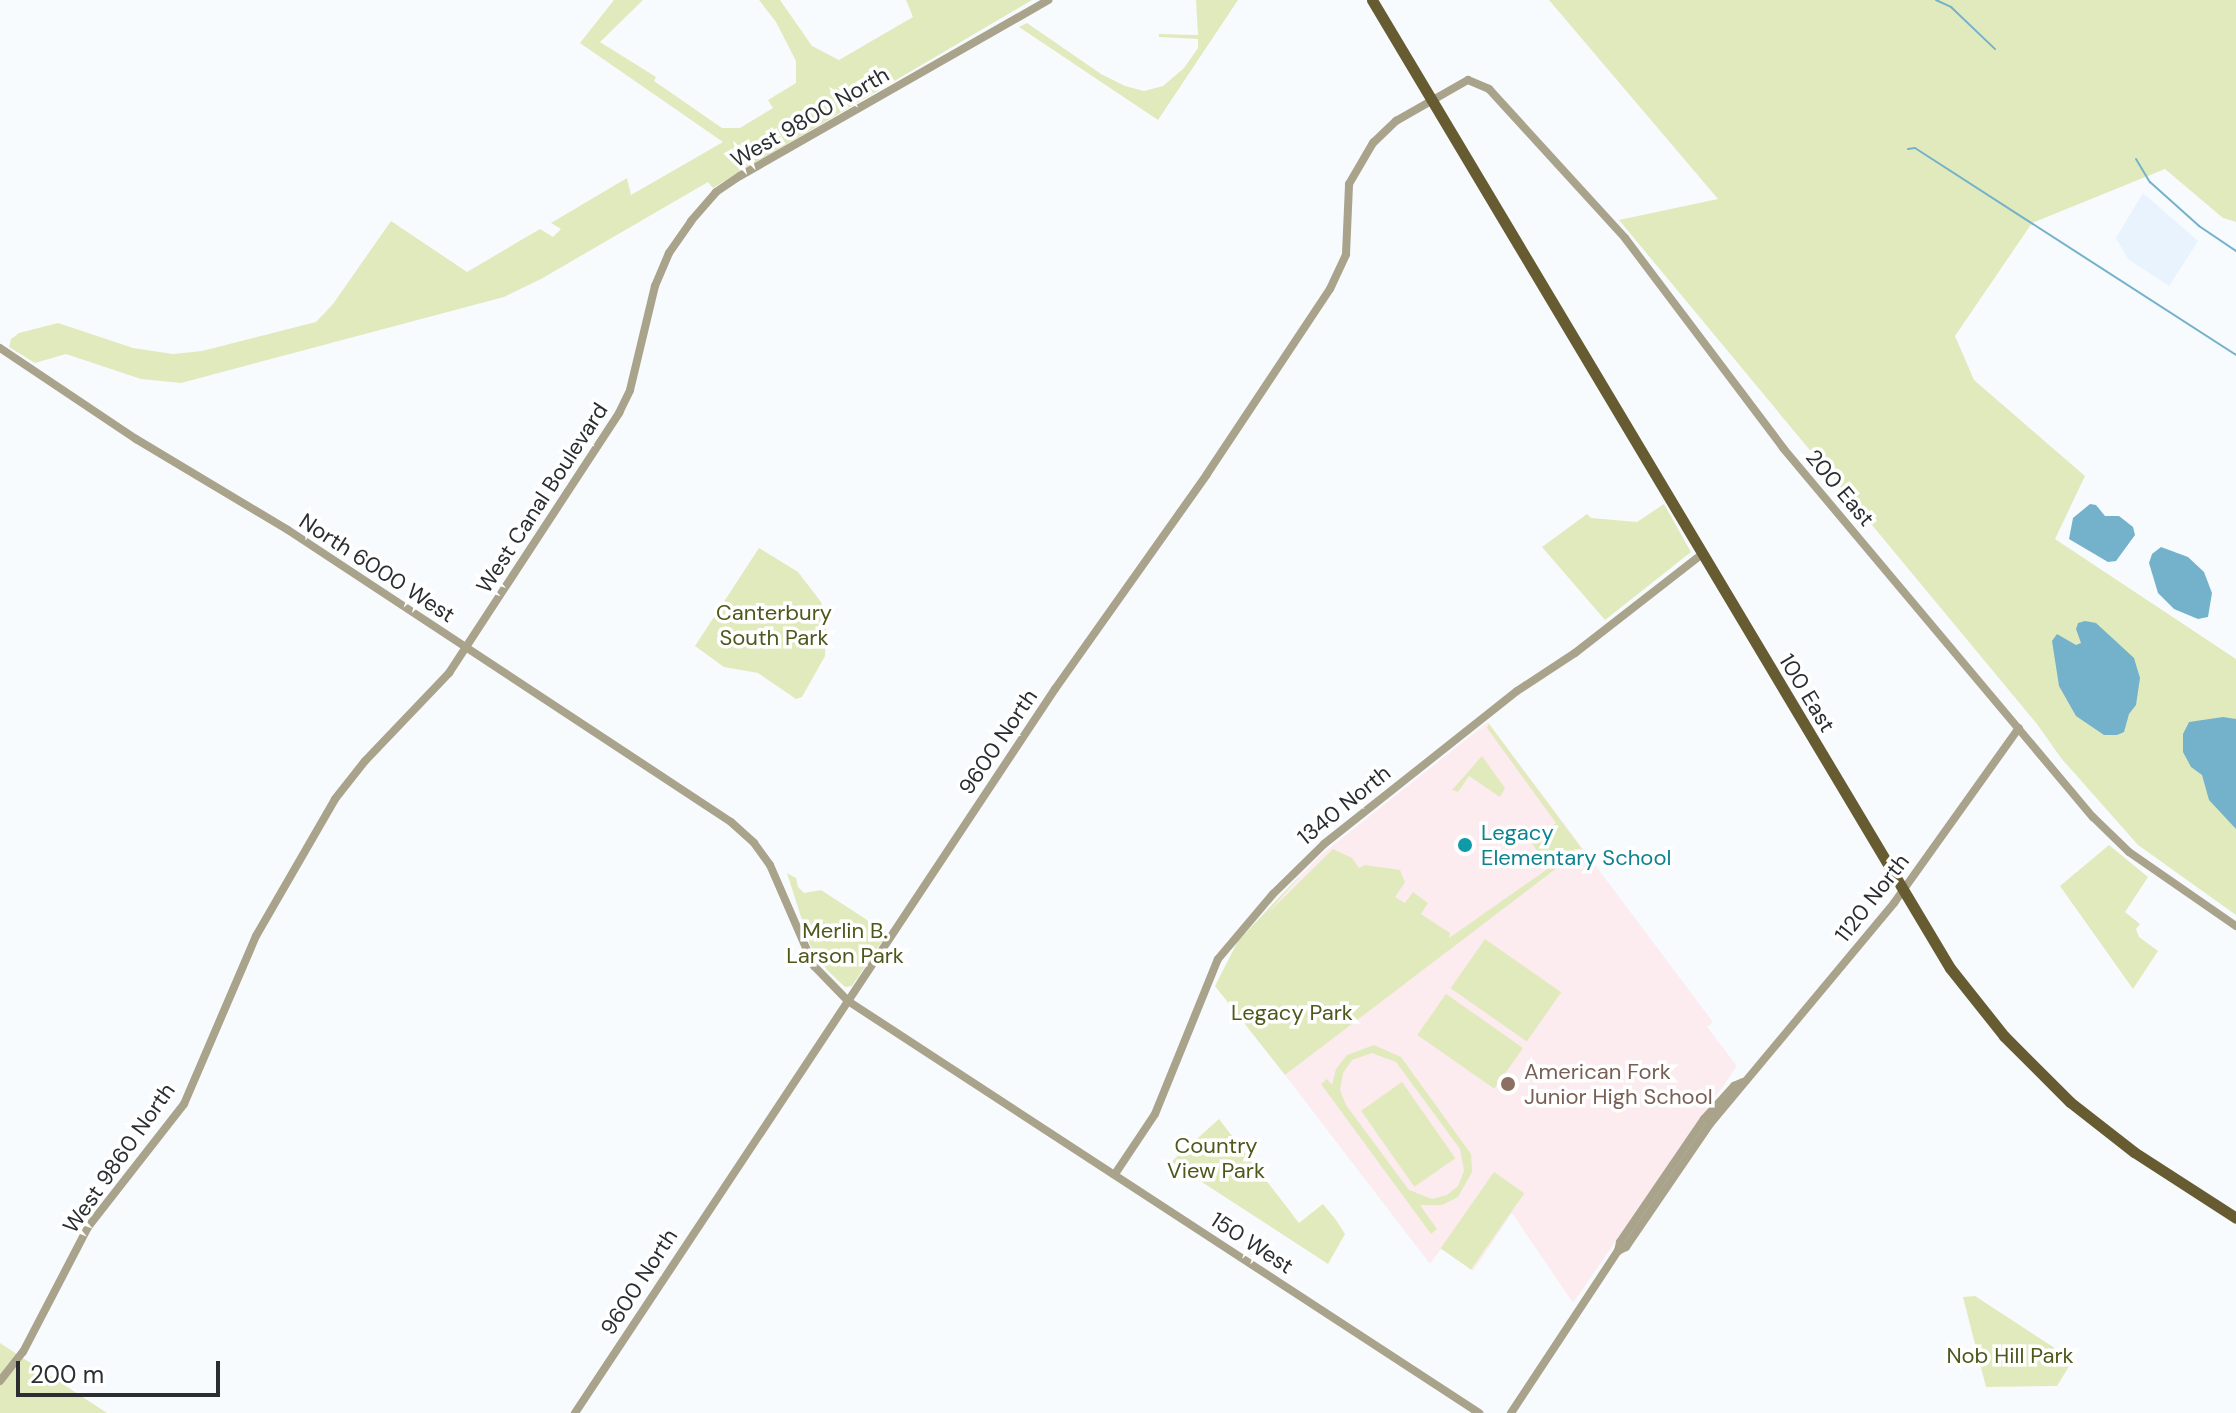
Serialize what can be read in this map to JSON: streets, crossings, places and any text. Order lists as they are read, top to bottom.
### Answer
{
  "streets": {
    "main road": ["100 East"],
    "street": [
      "West 9800 North",
      "200 East",
      "West Canal Boulevard",
      "North 6000 West",
      "9600 North",
      "1340 North",
      "1120 North",
      "West 9860 North",
      "150 West"
    ]
  },
  "crossings": [
    ["West 9800 North", "West Canal Boulevard"],
    ["200 East", "100 East"],
    ["200 East", "9600 North"],
    ["200 East", "1120 North"],
    ["West Canal Boulevard", "North 6000 West"],
    ["West Canal Boulevard", "West 9860 North"],
    ["North 6000 West", "9600 North"],
    ["North 6000 West", "West 9860 North"],
    ["North 6000 West", "150 West"],
    ["100 East", "9600 North"],
    ["100 East", "1340 North"],
    ["100 East", "1120 North"],
    ["9600 North", "150 West"],
    ["1340 North", "150 West"]
  ],
  "parks": [
    "Canterbury South Park",
    "Merlin B. Larson Park",
    "Legacy Park",
    "Country View Park",
    "Nob Hill Park"
  ],
  "places": ["Legacy Elementary School", "American Fork Junior High School"],
  "scale_bar": "200 m"
}
